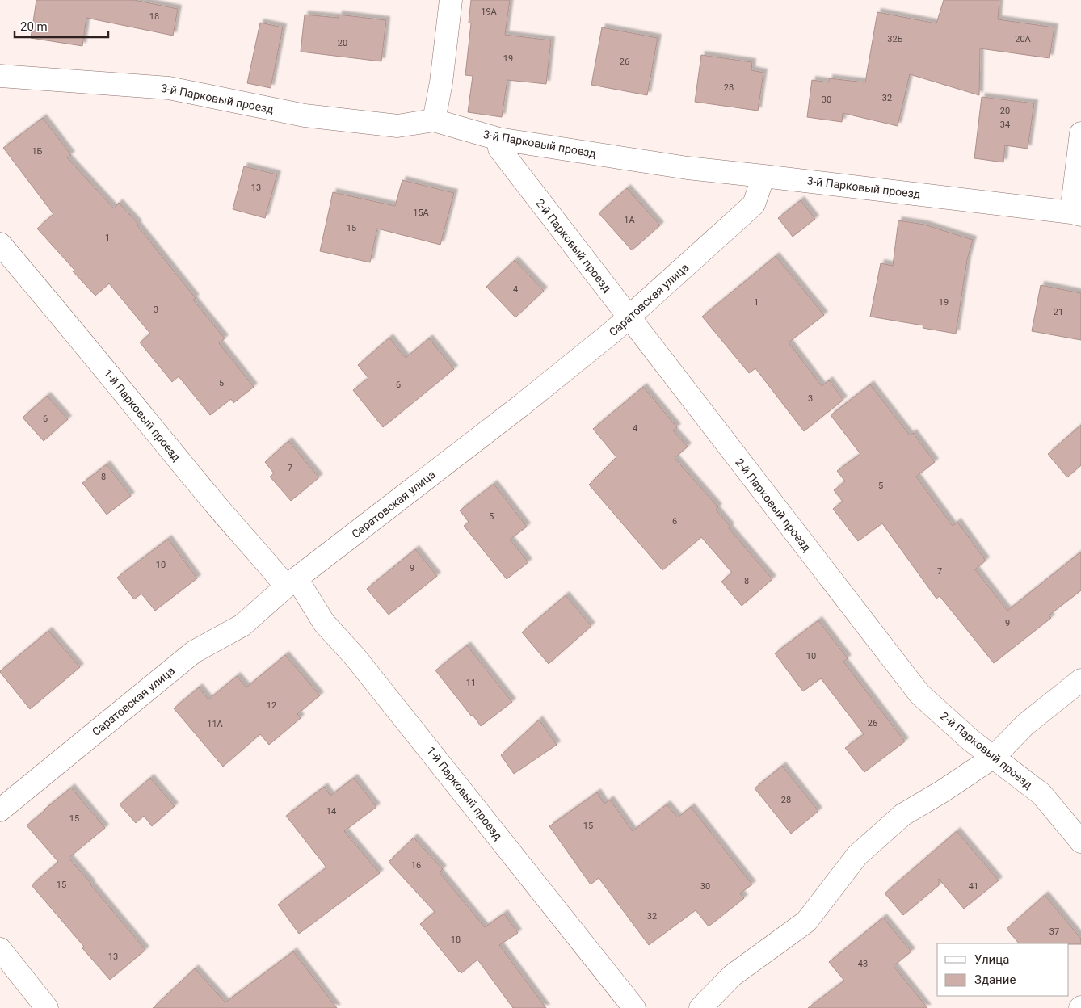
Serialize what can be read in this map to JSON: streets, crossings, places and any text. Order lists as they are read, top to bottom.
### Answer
{
  "streets": {
    "street": [
      "3-й Парковый проезд",
      "2-й Парковый проезд",
      "Саратовская улица",
      "1-й Парковый проезд"
    ]
  },
  "crossings": [
    ["3-й Парковый проезд", "2-й Парковый проезд"],
    ["3-й Парковый проезд", "Саратовская улица"],
    ["2-й Парковый проезд", "Саратовская улица"],
    ["Саратовская улица", "1-й Парковый проезд"]
  ],
  "house_numbers": [
    "19А",
    "18",
    "32Б",
    "20А",
    "20",
    "19",
    "26",
    "28",
    "32",
    "30",
    "20",
    "34",
    "1Б",
    "13",
    "15А",
    "1А",
    "15",
    "1",
    "4",
    "1",
    "19",
    "3",
    "21",
    "5",
    "6",
    "3",
    "6",
    "4",
    "7",
    "8",
    "5",
    "5",
    "6",
    "10",
    "9",
    "7",
    "8",
    "9",
    "10",
    "11",
    "12",
    "26",
    "11А",
    "28",
    "14",
    "15",
    "15",
    "16",
    "15",
    "30",
    "41",
    "32",
    "37",
    "18",
    "13",
    "43"
  ],
  "legend": ["Улица", "Здание"],
  "scale_bar": "20 m"
}
